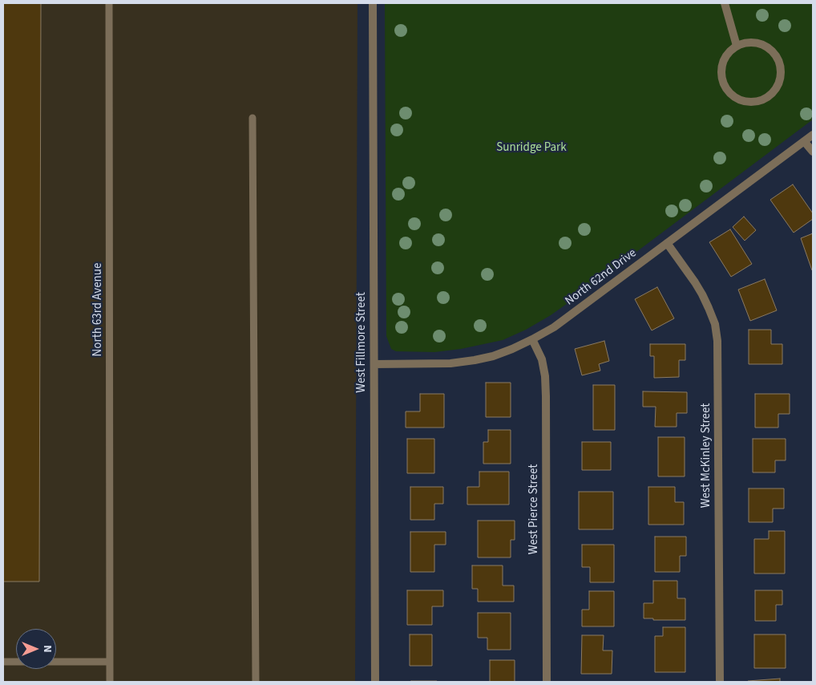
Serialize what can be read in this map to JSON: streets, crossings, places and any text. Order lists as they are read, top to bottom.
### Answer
{
  "streets": {
    "street": [
      "North 62nd Drive",
      "West Fillmore Street",
      "West McKinley Street",
      "West Pierce Street"
    ],
    "lane": ["North 63rd Avenue"]
  },
  "crossings": [
    ["North 62nd Drive", "West Fillmore Street"],
    ["North 62nd Drive", "West McKinley Street"],
    ["North 62nd Drive", "West Pierce Street"]
  ],
  "parks": ["Sunridge Park"],
  "north": "right"
}
